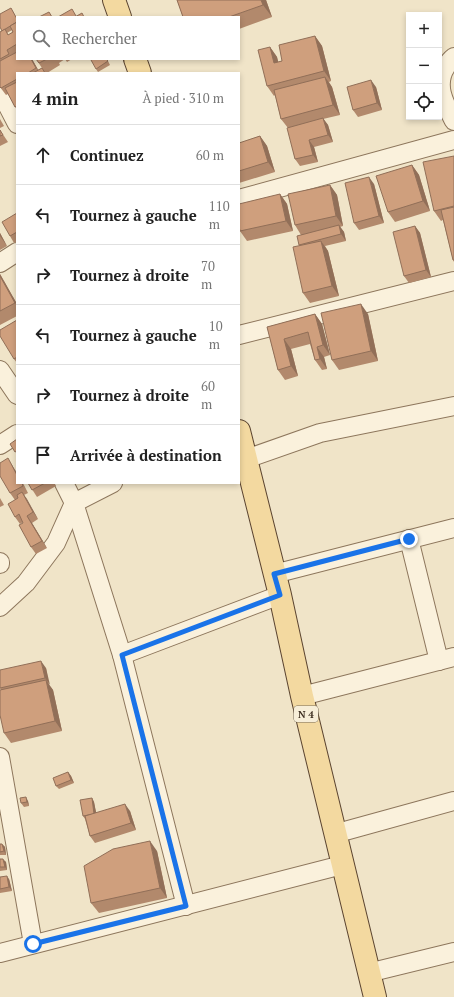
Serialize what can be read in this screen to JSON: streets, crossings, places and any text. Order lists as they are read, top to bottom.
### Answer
{
  "streets": {
    "main road": ["N 4"]
  },
  "page": {
    "map_buttons": ["+", "−"],
    "search": "Rechercher",
    "heading": ["4 min", "À pied · 310 m"],
    "list": [
      ["Continuez", "60 m"],
      ["Tournez à gauche", "110 m"],
      ["Tournez à droite", "70 m"],
      ["Tournez à gauche", "10 m"],
      ["Tournez à droite", "60 m"],
      "Arrivée à destination"
    ]
  }
}
